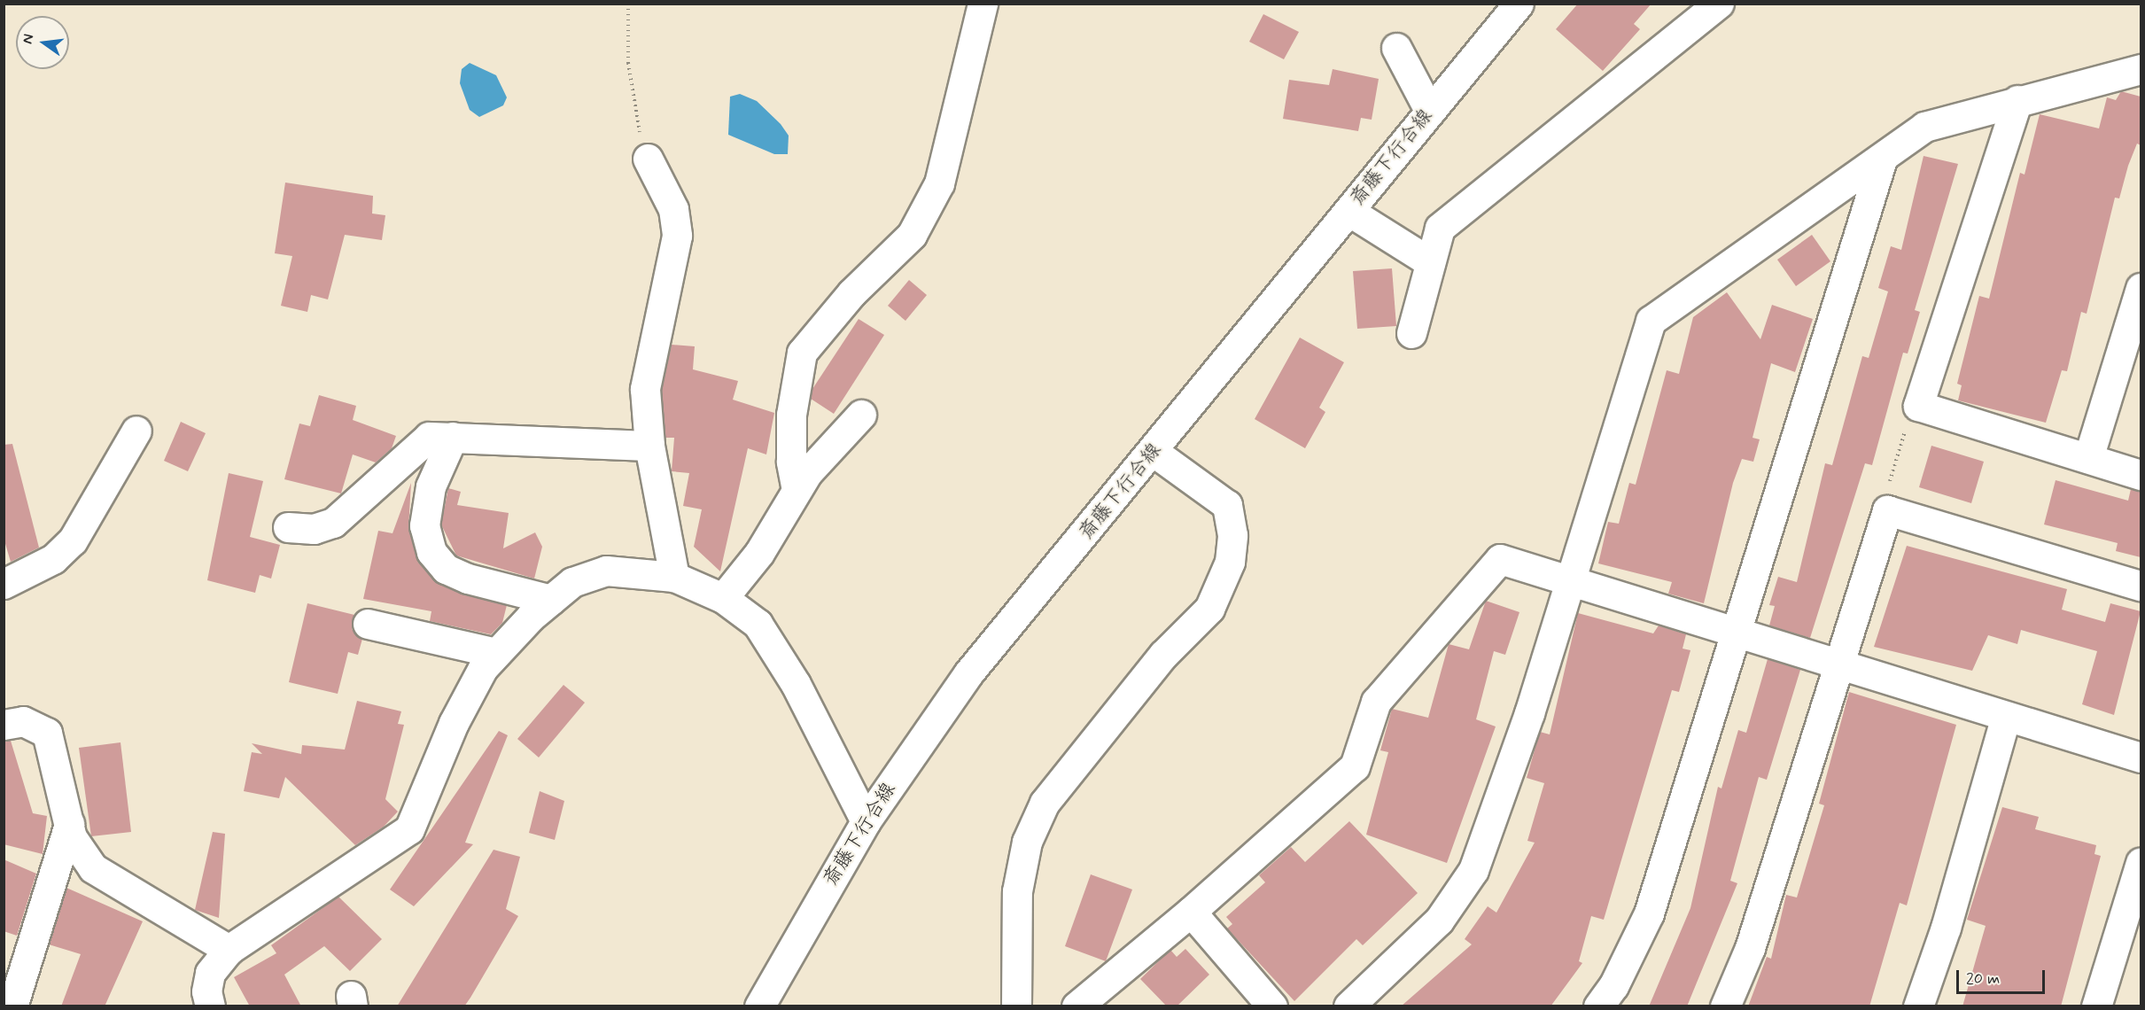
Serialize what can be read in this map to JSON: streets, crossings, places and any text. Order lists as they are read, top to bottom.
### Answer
{
  "streets": {
    "street": ["斎藤下行合線"]
  },
  "scale_bar": "20 m",
  "north": "left"
}
